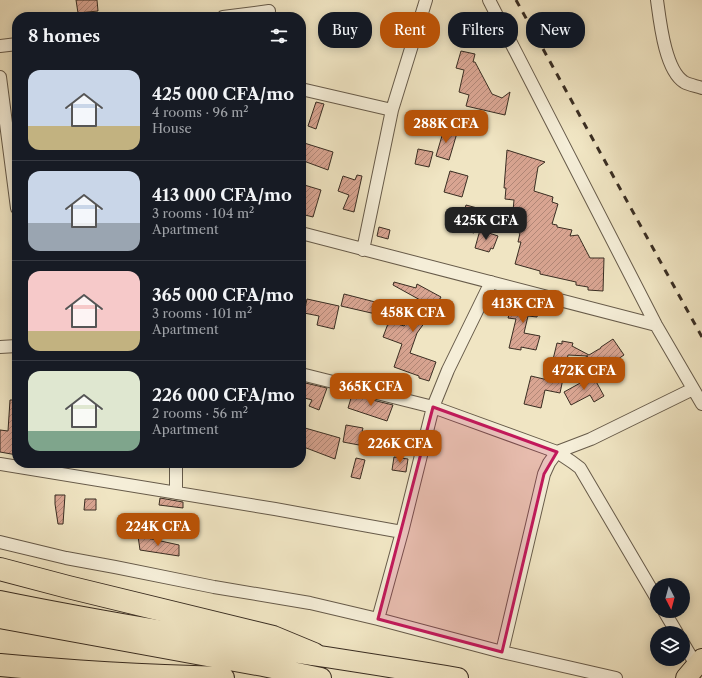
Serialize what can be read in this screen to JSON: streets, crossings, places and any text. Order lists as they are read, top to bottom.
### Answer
{
  "north": "bottom",
  "page": {
    "chip": [
      "Buy",
      "Rent",
      "Filters",
      "New"
    ],
    "heading": "8 homes",
    "list": [
      {
        "name": "425 000 CFA/mo",
        "note": "4 rooms · 96 m² · House"
      },
      {
        "name": "413 000 CFA/mo",
        "note": "3 rooms · 104 m² · Apartment"
      },
      {
        "name": "365 000 CFA/mo",
        "note": "3 rooms · 101 m² · Apartment"
      },
      {
        "name": "226 000 CFA/mo",
        "note": "2 rooms · 56 m² · Apartment"
      }
    ],
    "price": [
      "288K CFA",
      "425K CFA",
      "413K CFA",
      "458K CFA",
      "472K CFA",
      "365K CFA",
      "226K CFA",
      "224K CFA"
    ]
  }
}
